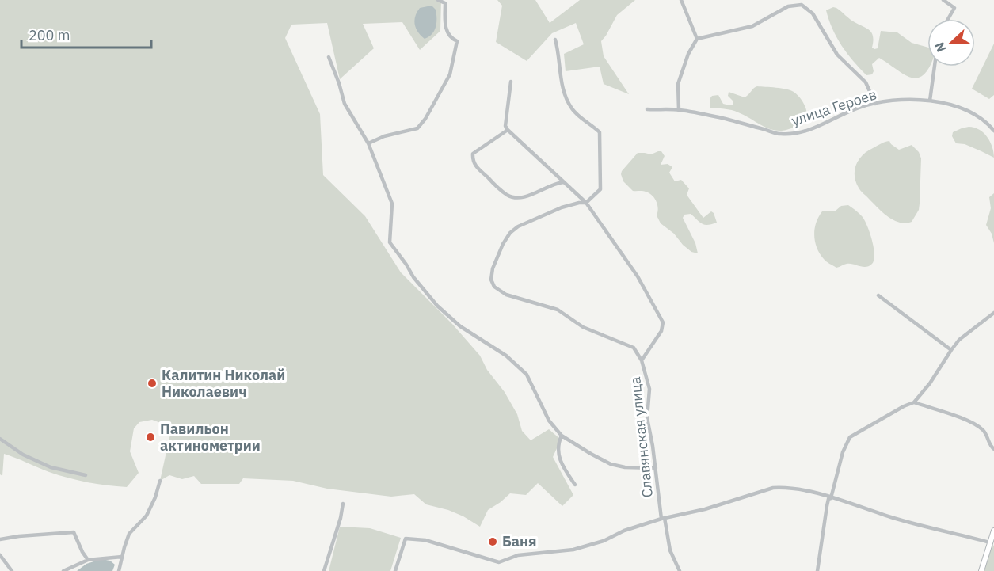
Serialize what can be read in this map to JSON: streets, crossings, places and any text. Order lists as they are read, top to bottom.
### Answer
{
  "streets": {
    "street": ["улица Героев", "Славянская улица"]
  },
  "places": ["Калитин Николай Николаевич", "Павильон актинометрии", "Баня"],
  "scale_bar": "200 m",
  "north": "left"
}
